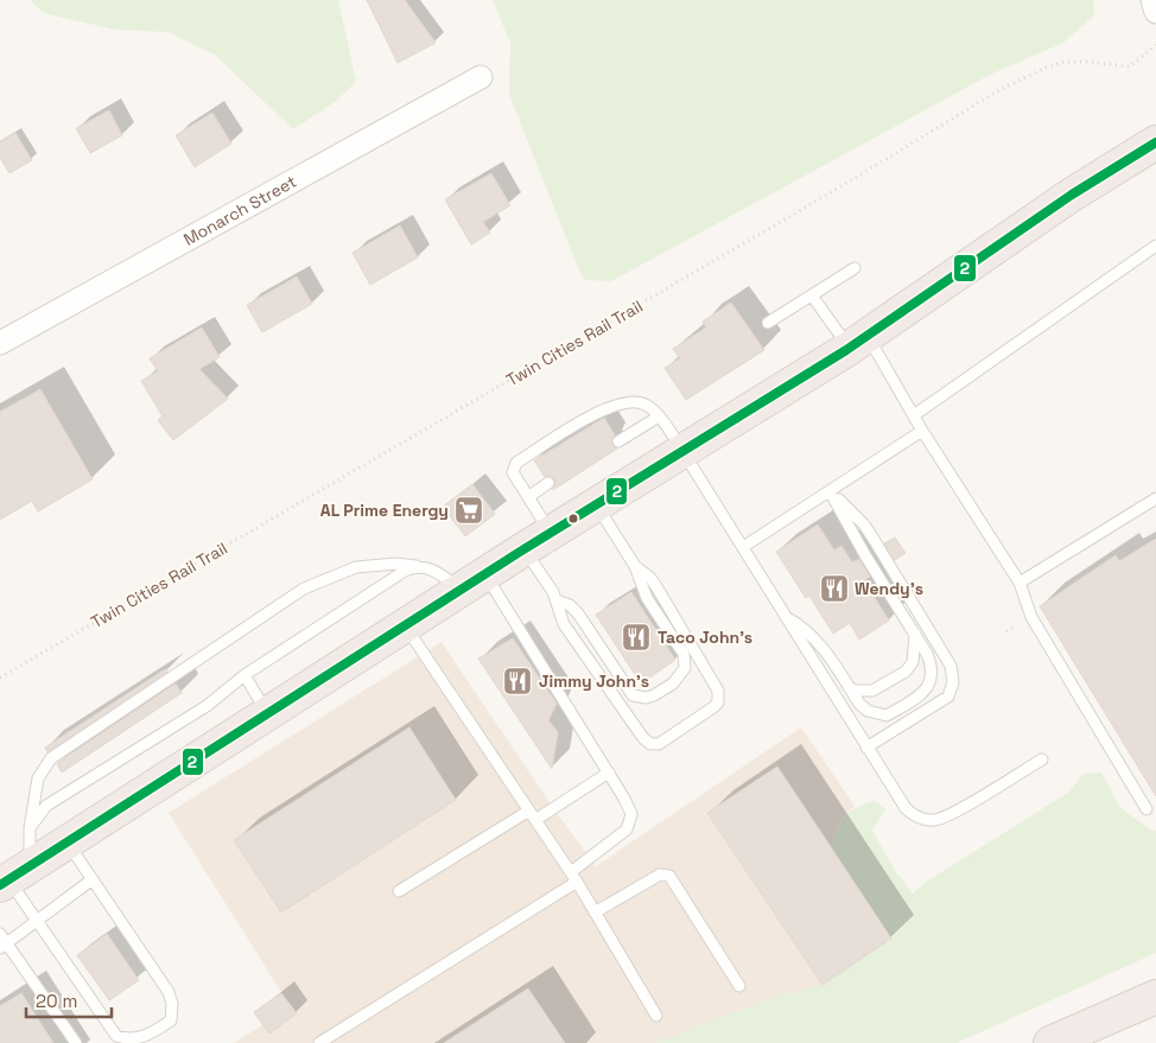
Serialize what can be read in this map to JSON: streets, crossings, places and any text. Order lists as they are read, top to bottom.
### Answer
{
  "streets": {
    "street": ["Monarch Street"],
    "path": ["Twin Cities Rail Trail"]
  },
  "places": {
    "supermarket": ["AL Prime Energy"],
    "restaurant": ["Wendy's", "Taco John's", "Jimmy John's"]
  },
  "lines": ["transit line 2"],
  "scale_bar": "20 m"
}
